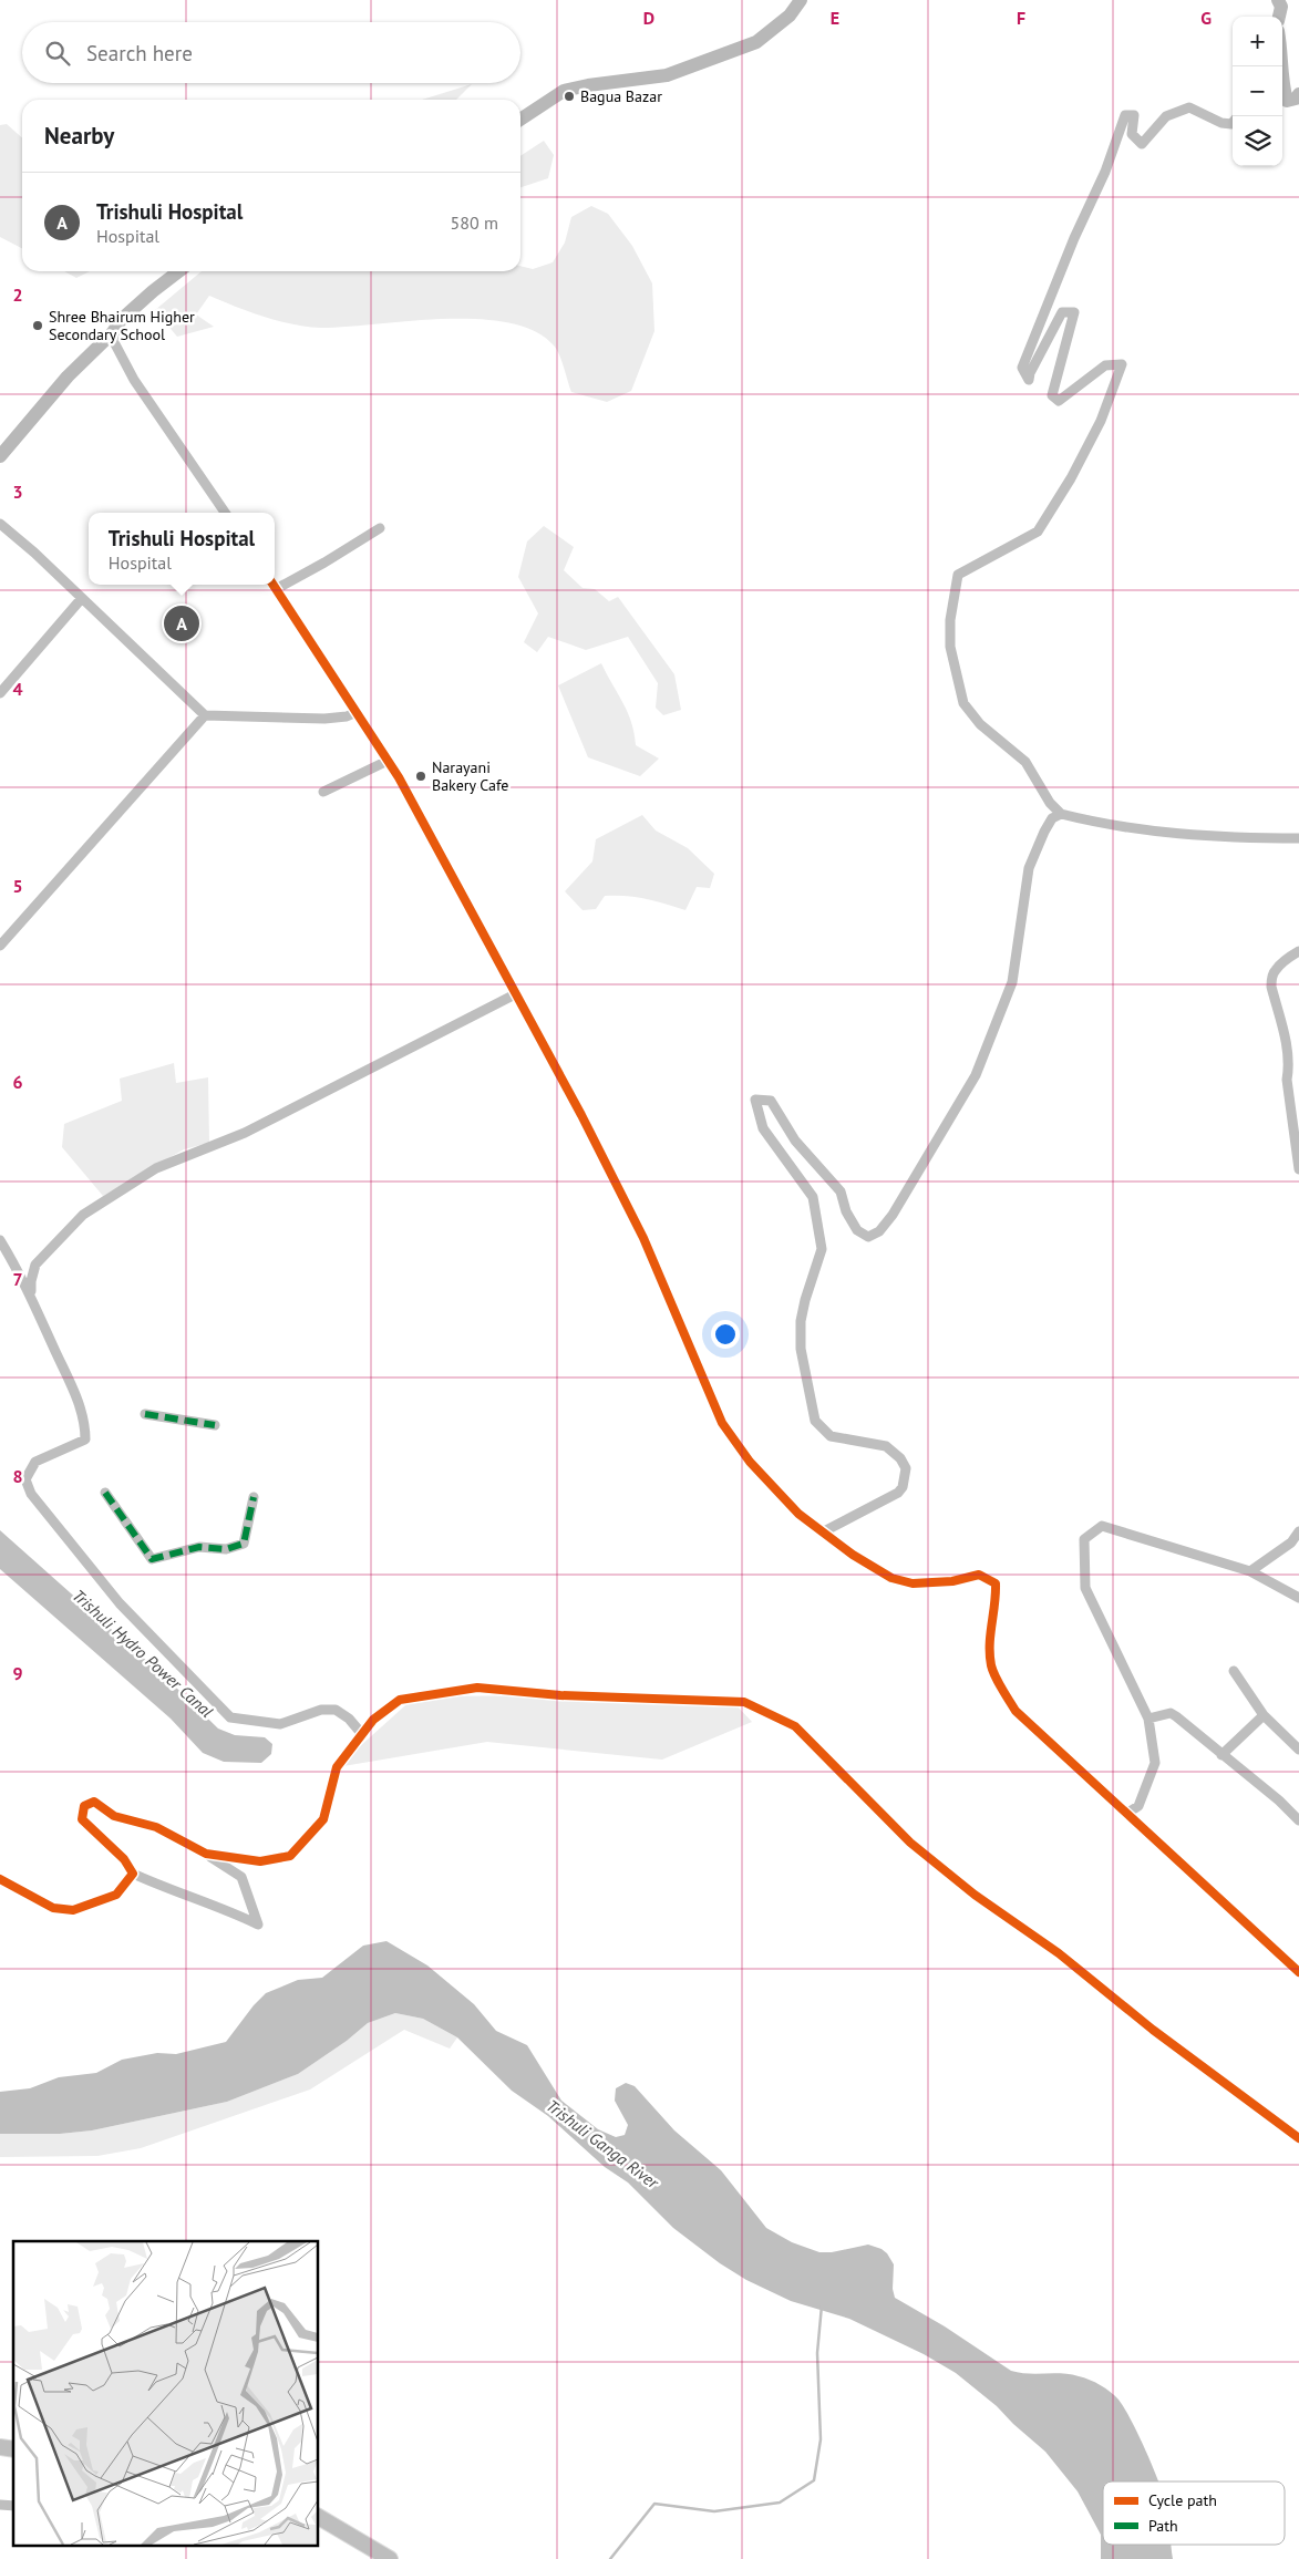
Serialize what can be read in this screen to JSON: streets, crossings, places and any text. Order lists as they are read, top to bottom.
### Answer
{
  "water": ["Trishuli Hydro Power Canal", "Trishuli Ganga River"],
  "places": ["Bagua Bazar", "Shree Bhairum Higher Secondary School", "Narayani Bakery Cafe"],
  "legend": ["Cycle path", "Path"],
  "page": {
    "map_buttons": ["+", "−"],
    "search": "Search here",
    "heading": "Nearby",
    "list": [
      {
        "mark": "A",
        "name": "Trishuli Hospital",
        "note": "Hospital",
        "value": "580 m"
      }
    ],
    "popup": ["Trishuli Hospital", "Hospital"],
    "pins": "A"
  },
  "grid": {
    "columns": [
      "D",
      "E",
      "F",
      "G"
    ],
    "rows": [
      "2",
      "3",
      "4",
      "5",
      "6",
      "7",
      "8",
      "9"
    ]
  }
}
